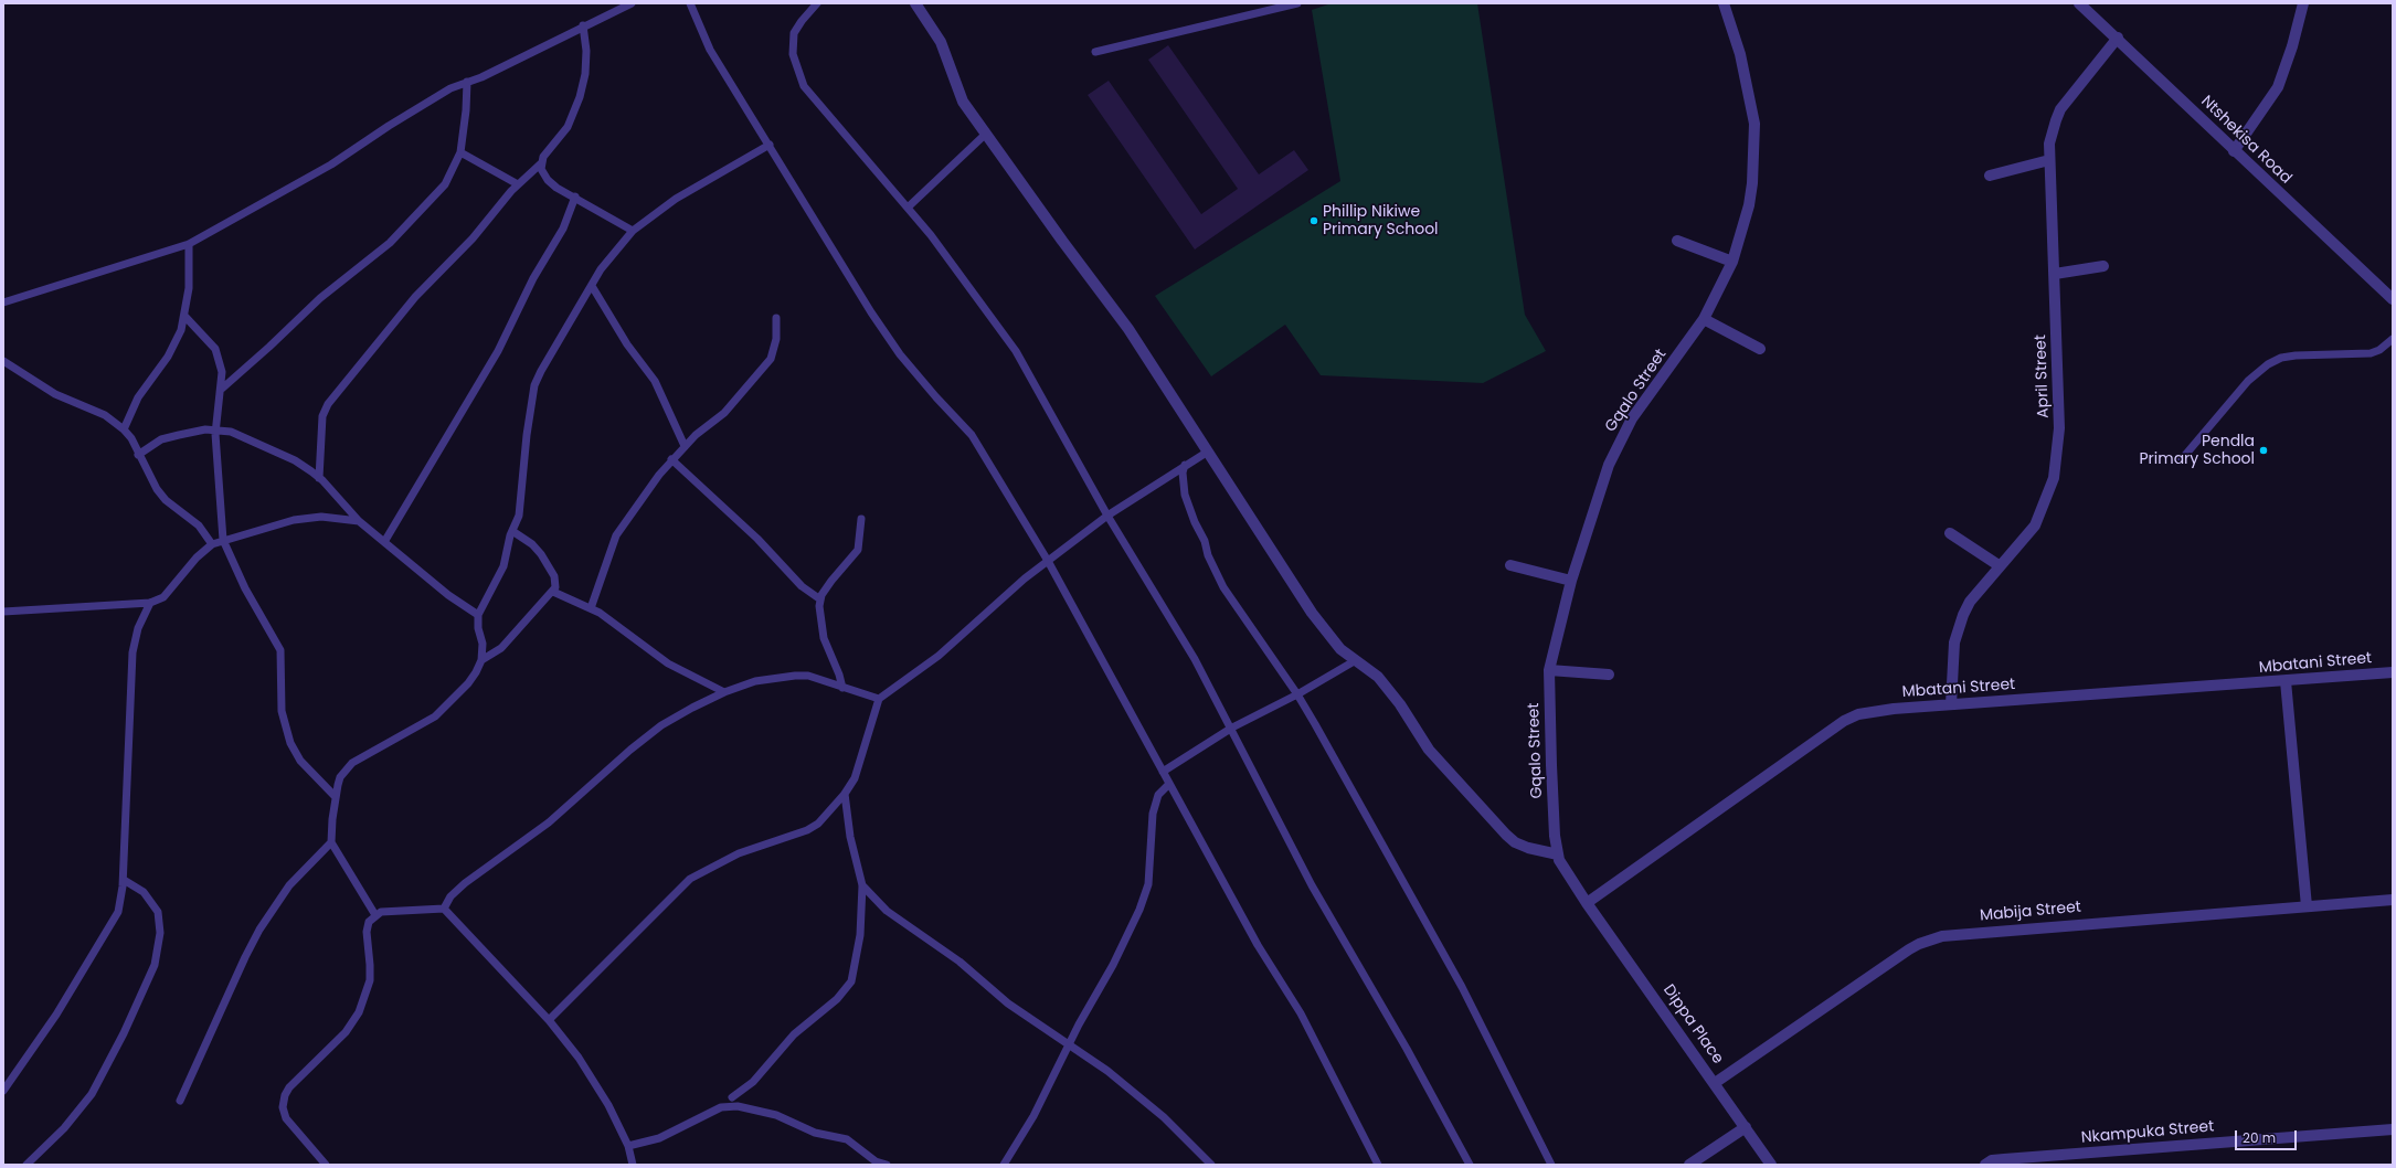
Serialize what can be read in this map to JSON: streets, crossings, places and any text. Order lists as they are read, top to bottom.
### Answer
{
  "streets": {
    "street": [
      "Ntshekisa Road",
      "April Street",
      "Gqalo Street",
      "Mbatani Street",
      "Mabija Street",
      "Dippa Place",
      "Nkampuka Street"
    ]
  },
  "crossings": [
    ["Ntshekisa Road", "April Street"],
    ["April Street", "Mbatani Street"],
    ["Gqalo Street", "Mbatani Street"],
    ["Gqalo Street", "Dippa Place"],
    ["Mbatani Street", "Dippa Place"],
    ["Mabija Street", "Dippa Place"]
  ],
  "places": ["Phillip Nikiwe Primary School", "Pendla Primary School"],
  "scale_bar": "20 m"
}
